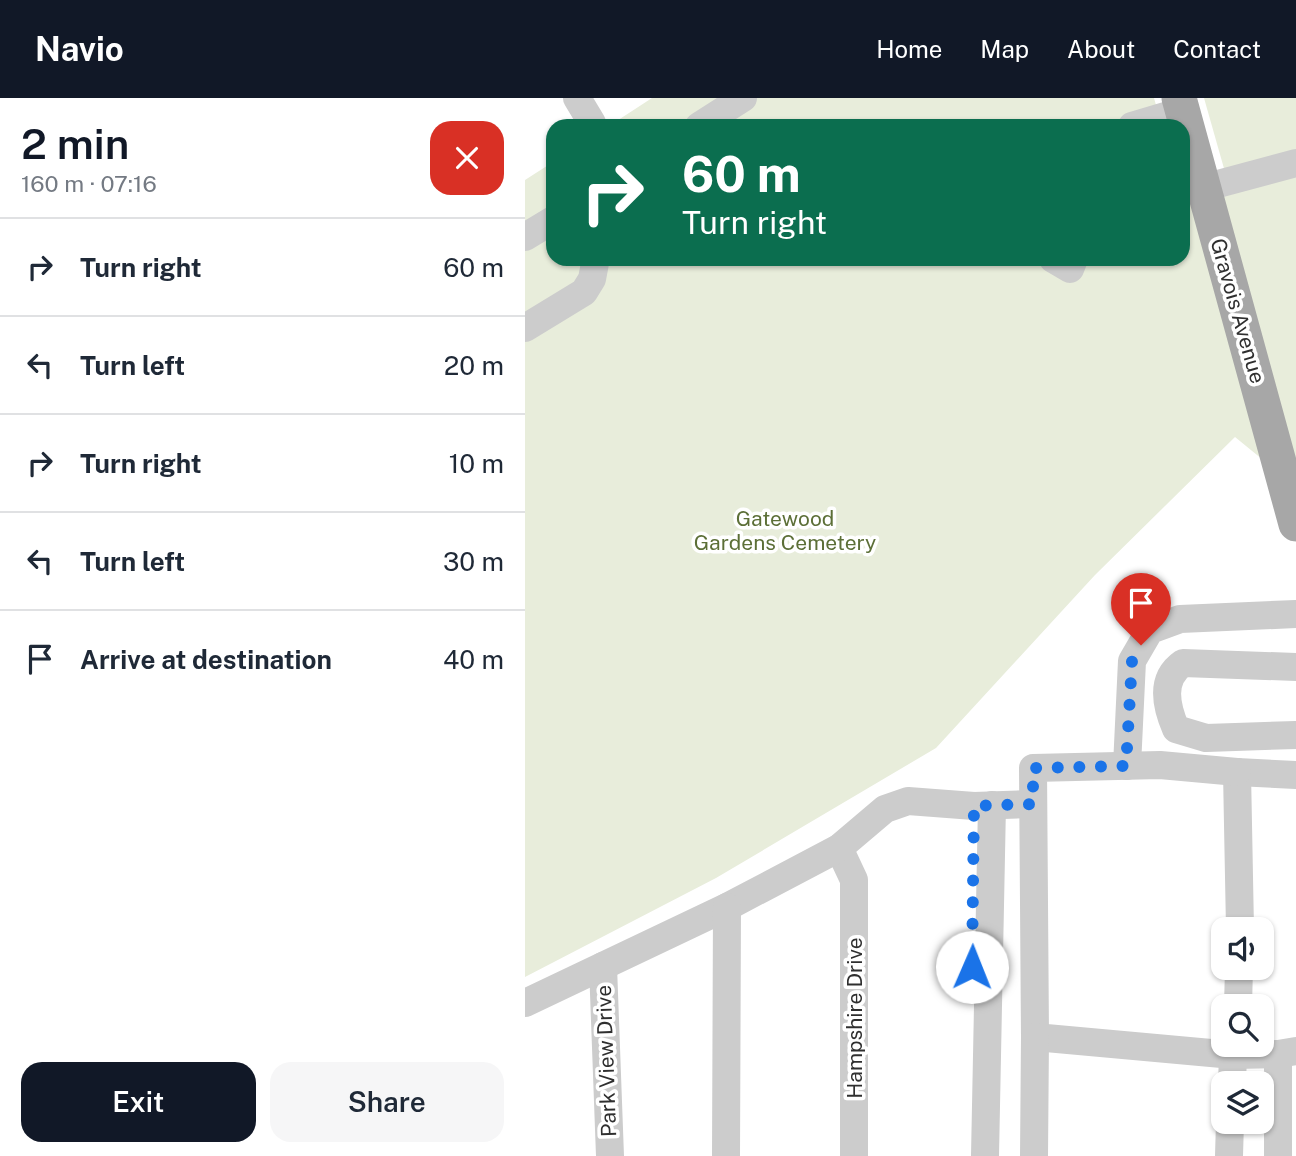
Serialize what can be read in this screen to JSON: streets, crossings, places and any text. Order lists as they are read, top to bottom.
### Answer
{
  "streets": {
    "main road": ["Gravois Avenue"],
    "street": ["Hampshire Drive", "Park View Drive"]
  },
  "parks": ["Gatewood Gardens Cemetery"],
  "page": {
    "header": "Navio",
    "nav": [
      "Home",
      "Map",
      "About",
      "Contact"
    ],
    "heading": ["2 min", "160 m · 07:16"],
    "turn": ["60 m", "Turn right"],
    "list": [
      {
        "name": "Turn right",
        "value": "60 m"
      },
      {
        "name": "Turn left",
        "value": "20 m"
      },
      {
        "name": "Turn right",
        "value": "10 m"
      },
      {
        "name": "Turn left",
        "value": "30 m"
      },
      {
        "name": "Arrive at destination",
        "value": "40 m"
      }
    ],
    "buttons": ["Exit", "Share"]
  }
}
